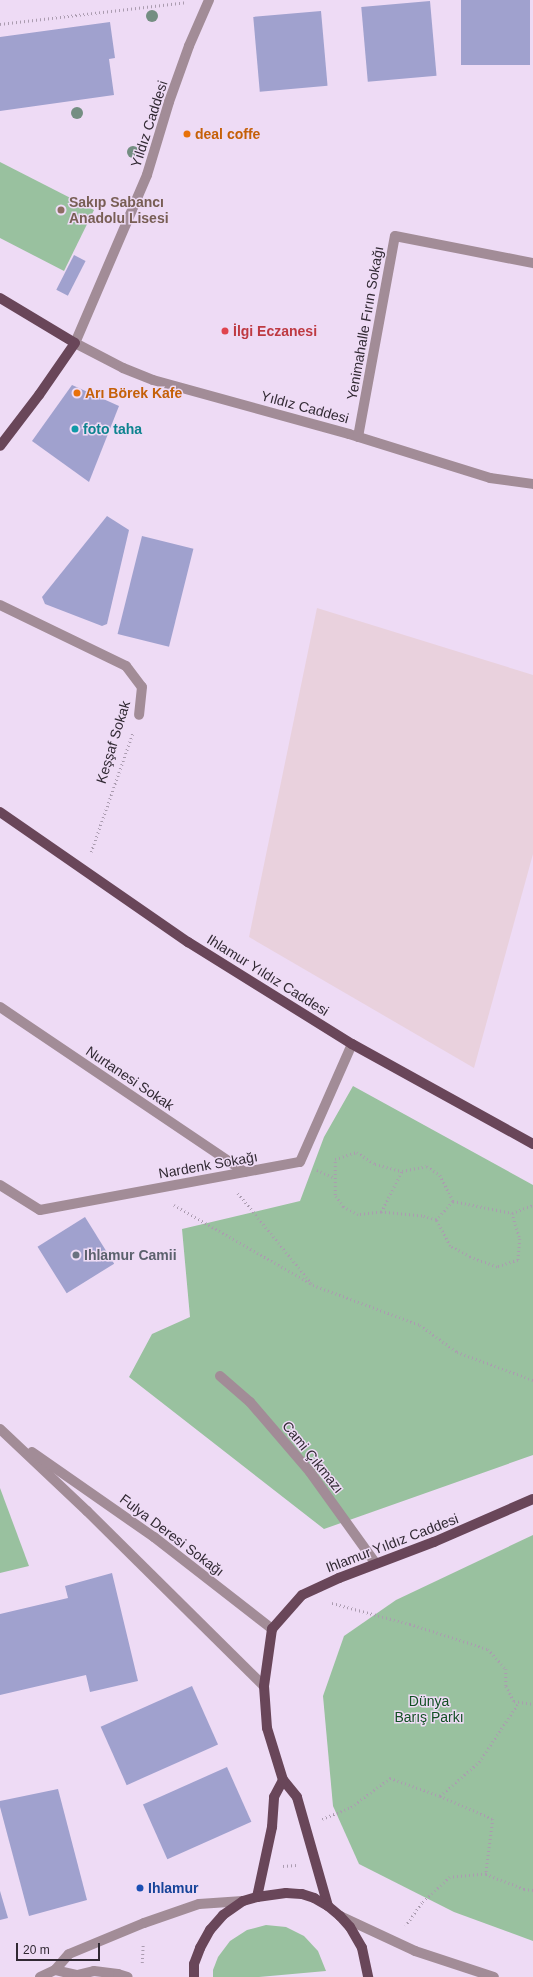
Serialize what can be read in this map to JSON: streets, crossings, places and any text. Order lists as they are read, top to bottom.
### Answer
{
  "streets": {
    "main road": ["Yıldız Caddesi", "Ihlamur Yıldız Caddesi"],
    "street": [
      "Yenimahalle Fırın Sokağı",
      "Keşşaf Sokak",
      "Nurtanesi Sokak",
      "Nardenk Sokağı",
      "Cami Çıkmazı",
      "Fulya Deresi Sokağı"
    ]
  },
  "crossings": [
    ["Yıldız Caddesi", "Yenimahalle Fırın Sokağı"],
    ["Keşşaf Sokak", "Ihlamur Yıldız Caddesi"],
    ["Ihlamur Yıldız Caddesi", "Nardenk Sokağı"],
    ["Ihlamur Yıldız Caddesi", "Cami Çıkmazı"],
    ["Ihlamur Yıldız Caddesi", "Fulya Deresi Sokağı"],
    ["Nurtanesi Sokak", "Nardenk Sokağı"]
  ],
  "parks": ["Dünya Barış Parkı"],
  "places": [
    "deal coffe",
    "Sakıp Sabancı Anadolu Lisesi",
    "İlgi Eczanesi",
    "Arı Börek Kafe",
    "foto taha",
    "Ihlamur Camii",
    "Ihlamur"
  ],
  "scale_bar": "20 m"
}
